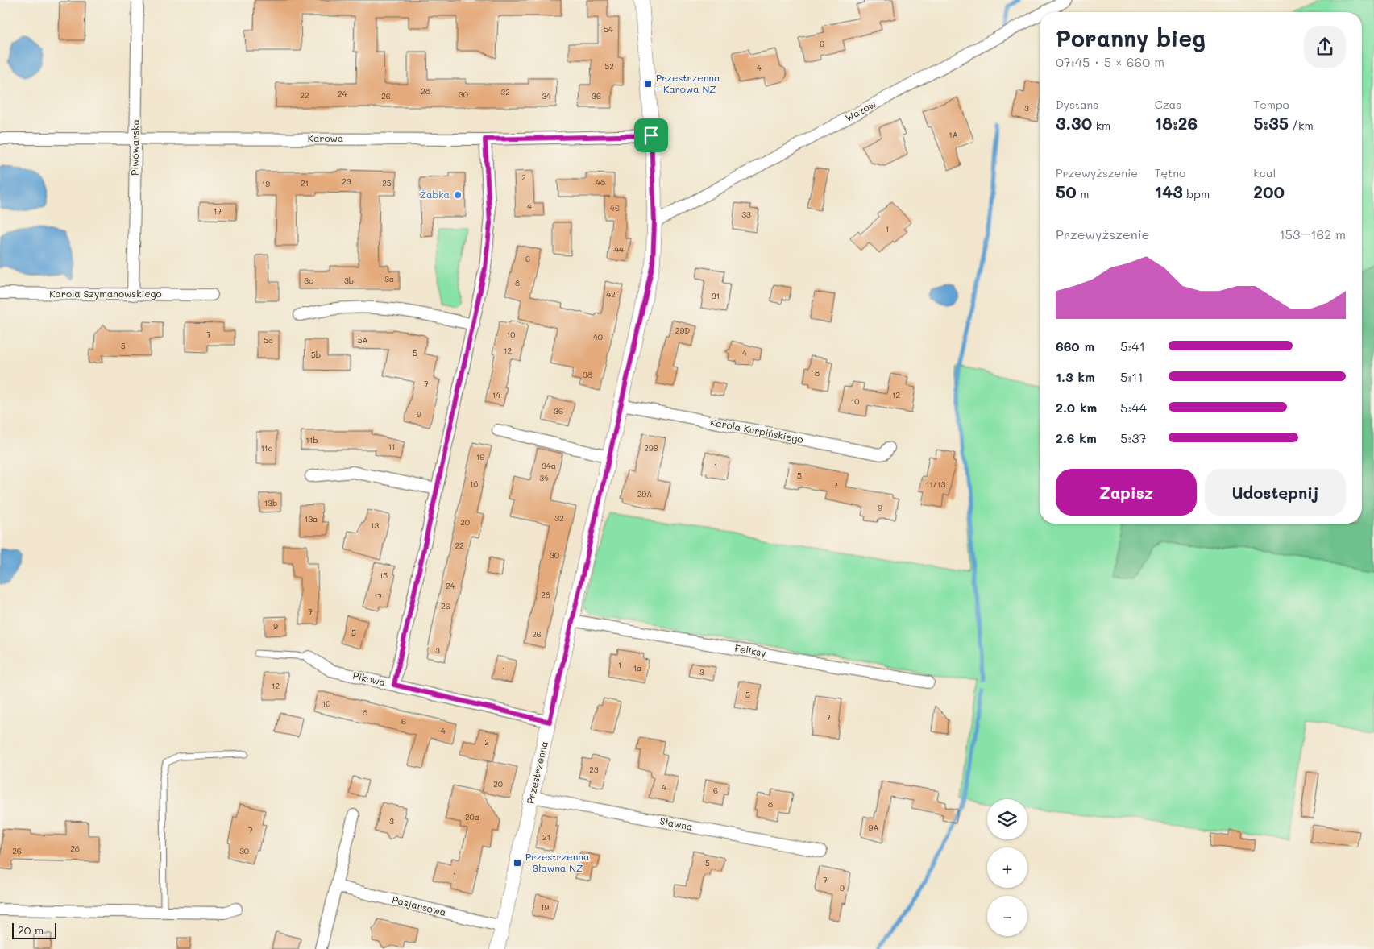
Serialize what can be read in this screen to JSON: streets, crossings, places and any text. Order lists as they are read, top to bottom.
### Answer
{
  "streets": {
    "street": [
      "Wazów",
      "Karowa",
      "Piwowarska",
      "Karola Szymanowskiego",
      "Karola Kurpińskiego",
      "Feliksy",
      "Pikowa",
      "Przestrzenna",
      "Sławna",
      "Pasjansowa"
    ]
  },
  "crossings": [
    ["Wazów", "Przestrzenna"],
    ["Karowa", "Piwowarska"],
    ["Karowa", "Przestrzenna"],
    ["Piwowarska", "Karola Szymanowskiego"],
    ["Karola Kurpińskiego", "Przestrzenna"],
    ["Feliksy", "Przestrzenna"],
    ["Pikowa", "Przestrzenna"],
    ["Przestrzenna", "Sławna"],
    ["Przestrzenna", "Pasjansowa"]
  ],
  "places": {
    "transit": ["Przestrzenna - Karowa NŻ", "Przestrzenna - Sławna NŻ"],
    "other": ["Żabka"]
  },
  "house_numbers": [
    "54",
    "6",
    "52",
    "4",
    "28",
    "32",
    "24",
    "30",
    "22",
    "26",
    "34",
    "36",
    "3",
    "1A",
    "2",
    "23",
    "48",
    "21",
    "25",
    "19",
    "4",
    "46",
    "17",
    "33",
    "1",
    "44",
    "6",
    "3a",
    "3c",
    "3b",
    "8",
    "42",
    "31",
    "29D",
    "7",
    "10",
    "40",
    "5c",
    "5A",
    "5",
    "12",
    "5",
    "4",
    "5b",
    "8",
    "38",
    "7",
    "14",
    "12",
    "10",
    "36",
    "9",
    "11b",
    "11",
    "11c",
    "29B",
    "16",
    "34a",
    "1",
    "5",
    "34",
    "18",
    "11/13",
    "7",
    "29A",
    "13b",
    "9",
    "32",
    "13a",
    "20",
    "13",
    "22",
    "30",
    "15",
    "24",
    "28",
    "17",
    "26",
    "7",
    "9",
    "5",
    "26",
    "3",
    "1",
    "1a",
    "1",
    "3",
    "12",
    "5",
    "10",
    "8",
    "7",
    "6",
    "4",
    "2",
    "23",
    "20",
    "4",
    "6",
    "8",
    "20a",
    "3",
    "9A",
    "7",
    "21",
    "28",
    "26",
    "30",
    "5",
    "1",
    "7",
    "9",
    "19"
  ],
  "scale_bar": "20 m",
  "page": {
    "heading": ["Poranny bieg", "07:45 · 5 × 660 m"],
    "stats": [
      ["Dystans", "3.30 km"],
      ["Czas", "18:26"],
      ["Tempo", "5:35 /km"],
      ["Przewyższenie", "50 m"],
      ["Tętno", "143 bpm"],
      ["kcal", "200"]
    ],
    "chart": ["Przewyższenie", "153–162 m"],
    "list": [
      {
        "name": "660 m",
        "note": "5:41"
      },
      {
        "name": "1.3 km",
        "note": "5:11"
      },
      {
        "name": "2.0 km",
        "note": "5:44"
      },
      {
        "name": "2.6 km",
        "note": "5:37"
      }
    ],
    "buttons": ["Zapisz", "Udostępnij"],
    "map_buttons": ["+", "−"],
    "scale": "20 m"
  }
}
